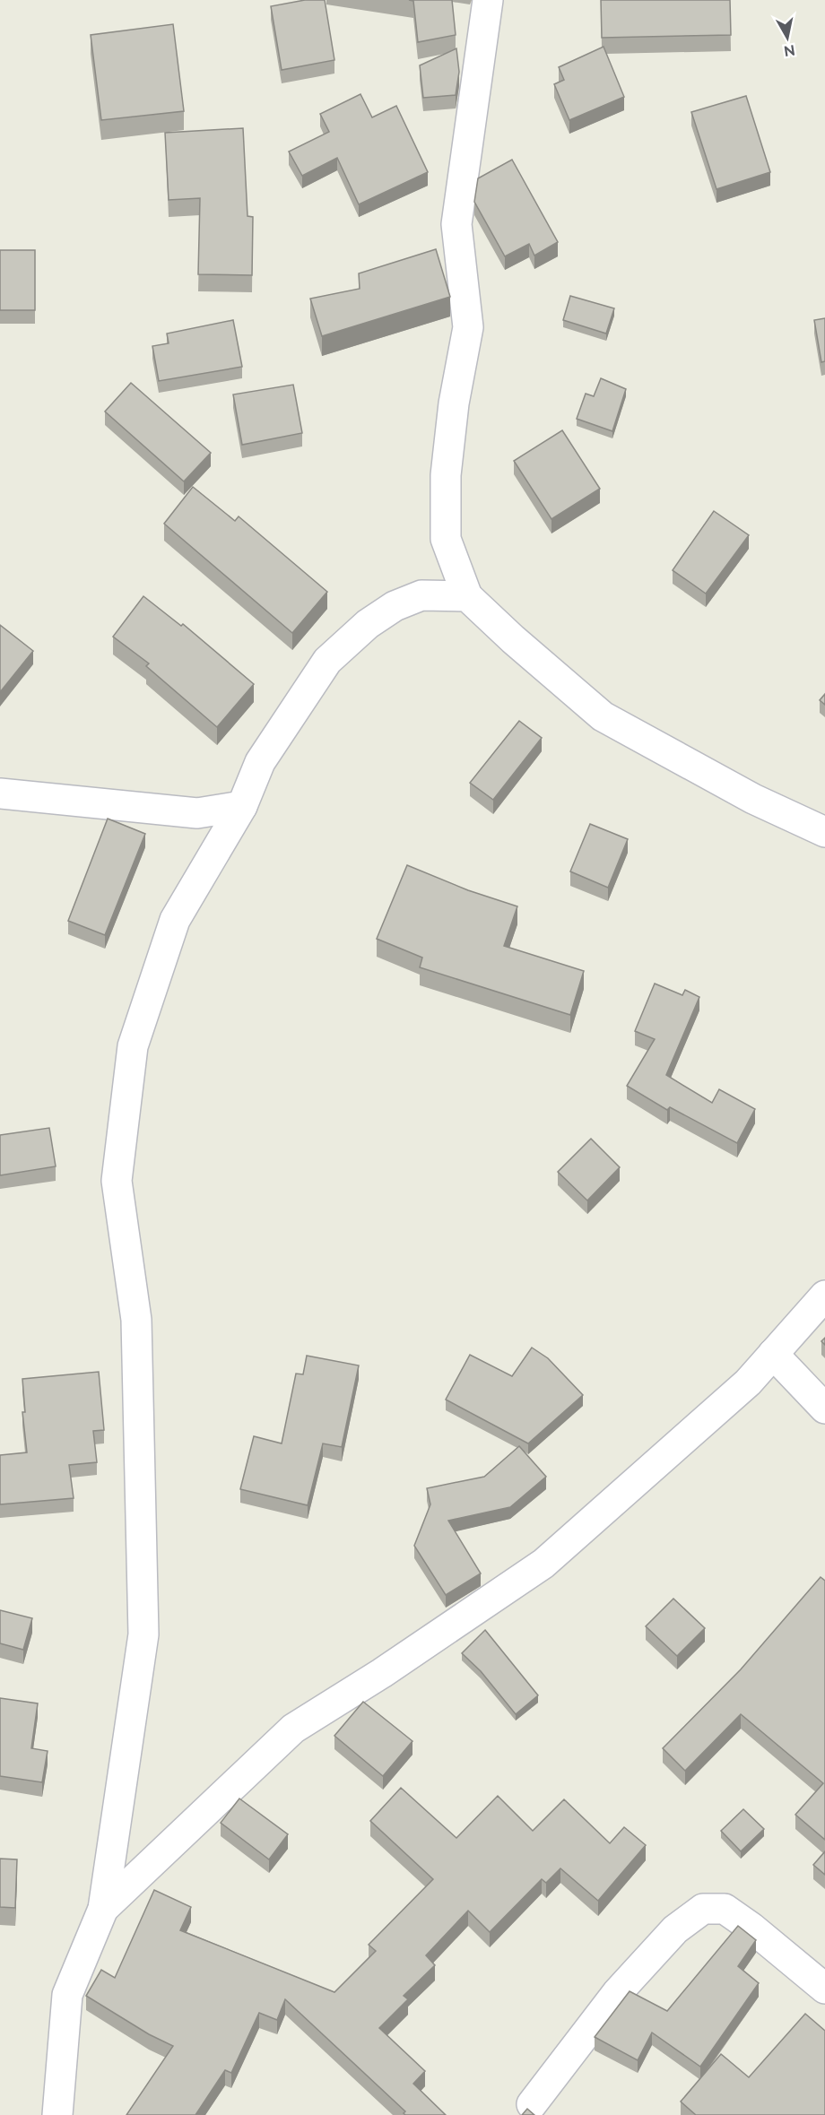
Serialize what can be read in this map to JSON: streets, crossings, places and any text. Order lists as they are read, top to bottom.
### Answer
{
  "north": "bottom"
}
